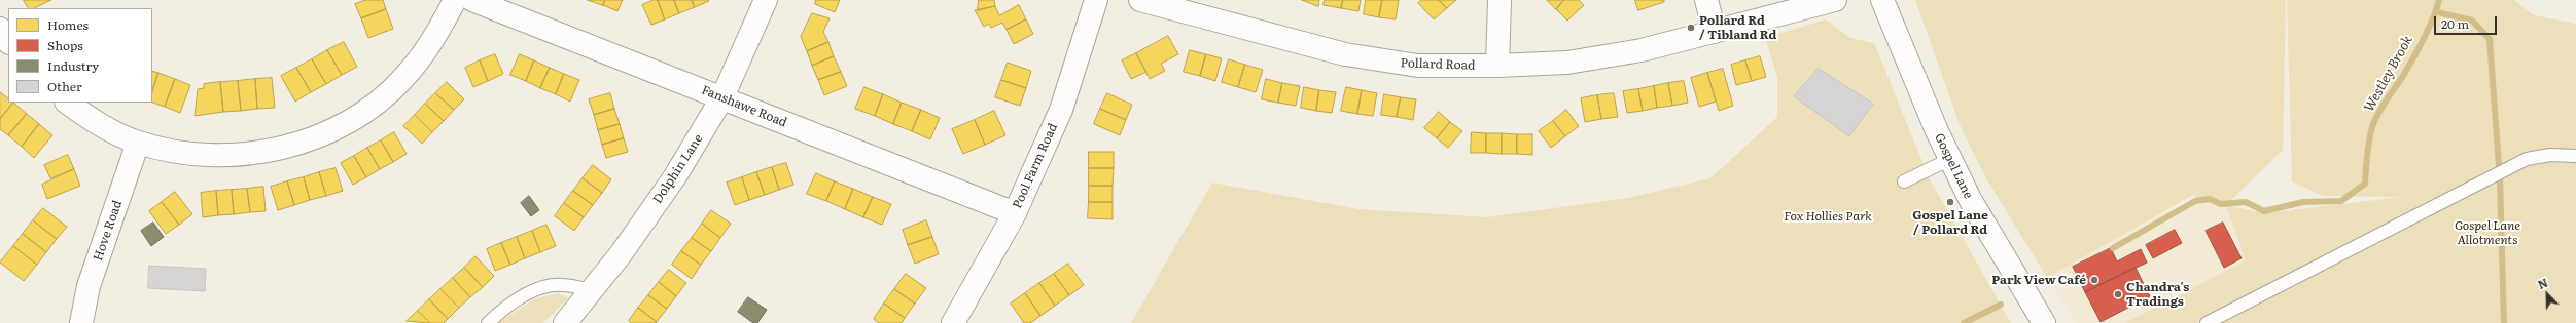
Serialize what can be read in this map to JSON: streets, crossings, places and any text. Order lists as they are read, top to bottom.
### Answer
{
  "streets": {
    "street": [
      "Pollard Road",
      "Fanshawe Road",
      "Pool Farm Road",
      "Gospel Lane",
      "Dolphin Lane",
      "Hove Road"
    ]
  },
  "crossings": [
    ["Fanshawe Road", "Pool Farm Road"],
    ["Fanshawe Road", "Dolphin Lane"]
  ],
  "water": ["Westley Brook"],
  "parks": ["Fox Hollies Park", "Gospel Lane Allotments"],
  "places": [
    "Pollard Rd / Tibland Rd",
    "Gospel Lane / Pollard Rd",
    "Park View Café",
    "Chandra's Tradings"
  ],
  "legend": [
    "Homes",
    "Shops",
    "Industry",
    "Other"
  ],
  "scale_bar": "20 m",
  "north": "top left"
}
